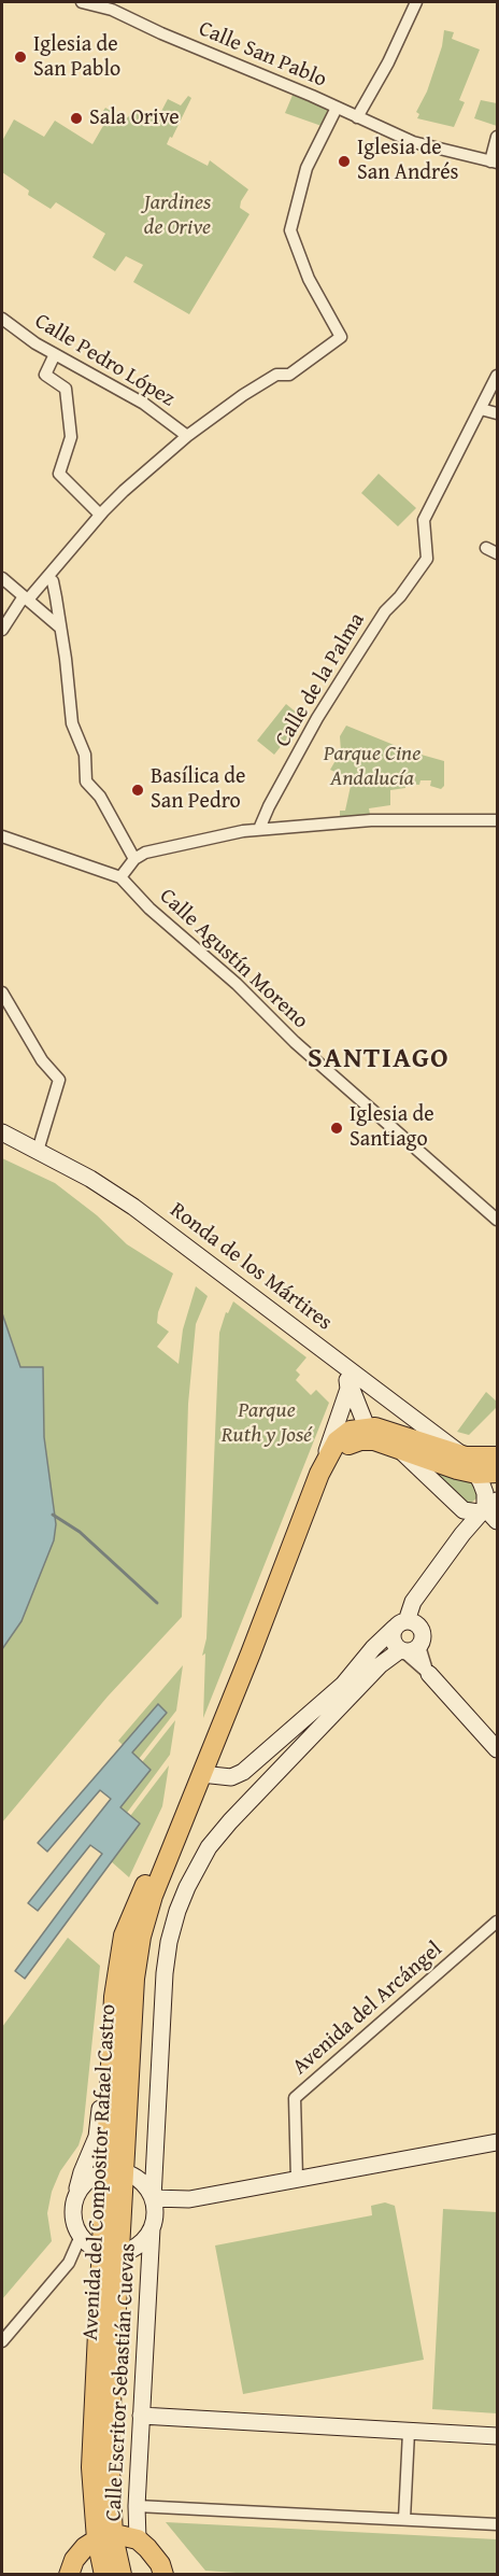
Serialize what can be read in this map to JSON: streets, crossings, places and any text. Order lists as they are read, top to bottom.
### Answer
{
  "streets": {
    "main road": ["Avenida del Compositor Rafael Castro"],
    "street": [
      "Calle San Pablo",
      "Calle Pedro López",
      "Calle de la Palma",
      "Calle Agustín Moreno",
      "Ronda de los Mártires",
      "Avenida del Arcángel",
      "Calle Escritor Sebastián Cuevas"
    ]
  },
  "districts": ["SANTIAGO"],
  "parks": ["Jardines de Orive", "Parque Cine Andalucía", "Parque Ruth y José"],
  "places": [
    "Iglesia de San Pablo",
    "Sala Orive",
    "Iglesia de San Andrés",
    "Basílica de San Pedro",
    "Iglesia de Santiago"
  ]
}
